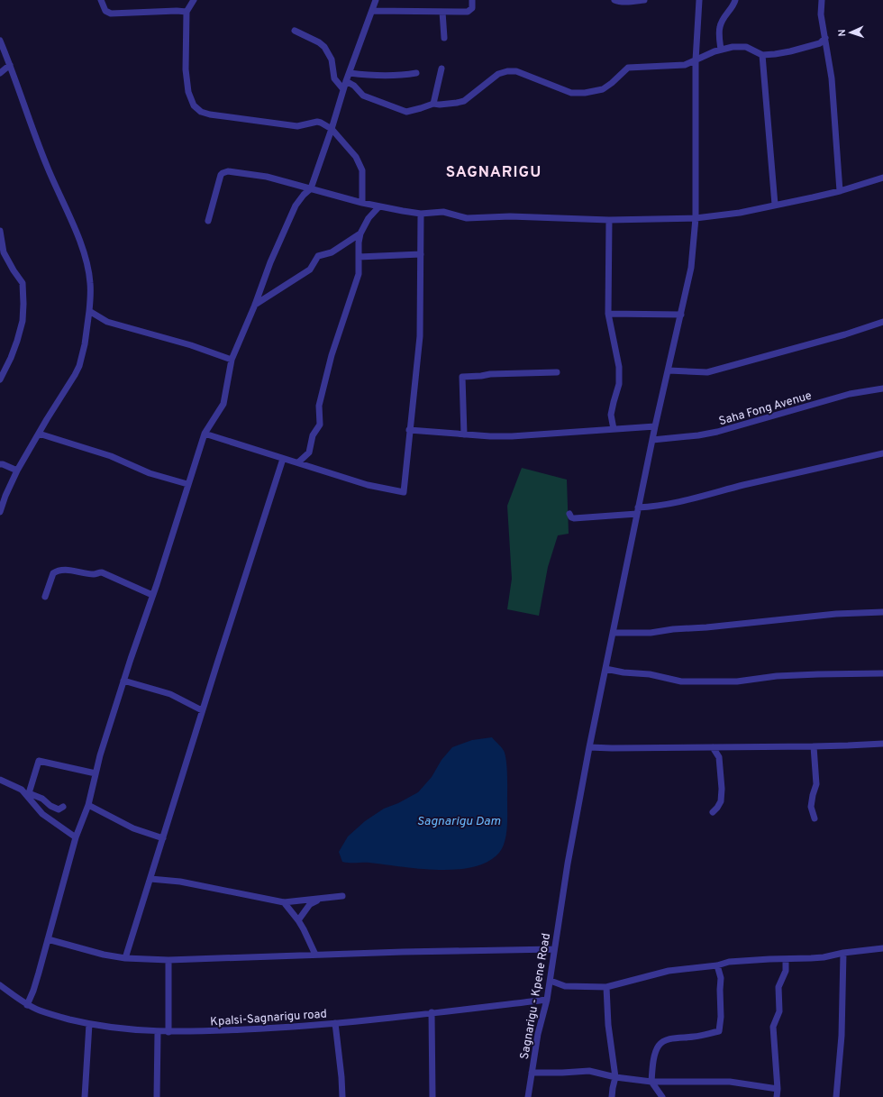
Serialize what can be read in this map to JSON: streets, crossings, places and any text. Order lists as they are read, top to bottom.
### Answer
{
  "streets": {
    "street": ["Saha Fong Avenue", "Sagnarigu - Kpene Road", "Kpalsi-Sagnarigu road"]
  },
  "crossings": [
    ["Saha Fong Avenue", "Sagnarigu - Kpene Road"],
    ["Sagnarigu - Kpene Road", "Kpalsi-Sagnarigu road"]
  ],
  "districts": ["SAGNARIGU"],
  "water": ["Sagnarigu Dam"],
  "north": "left"
}
